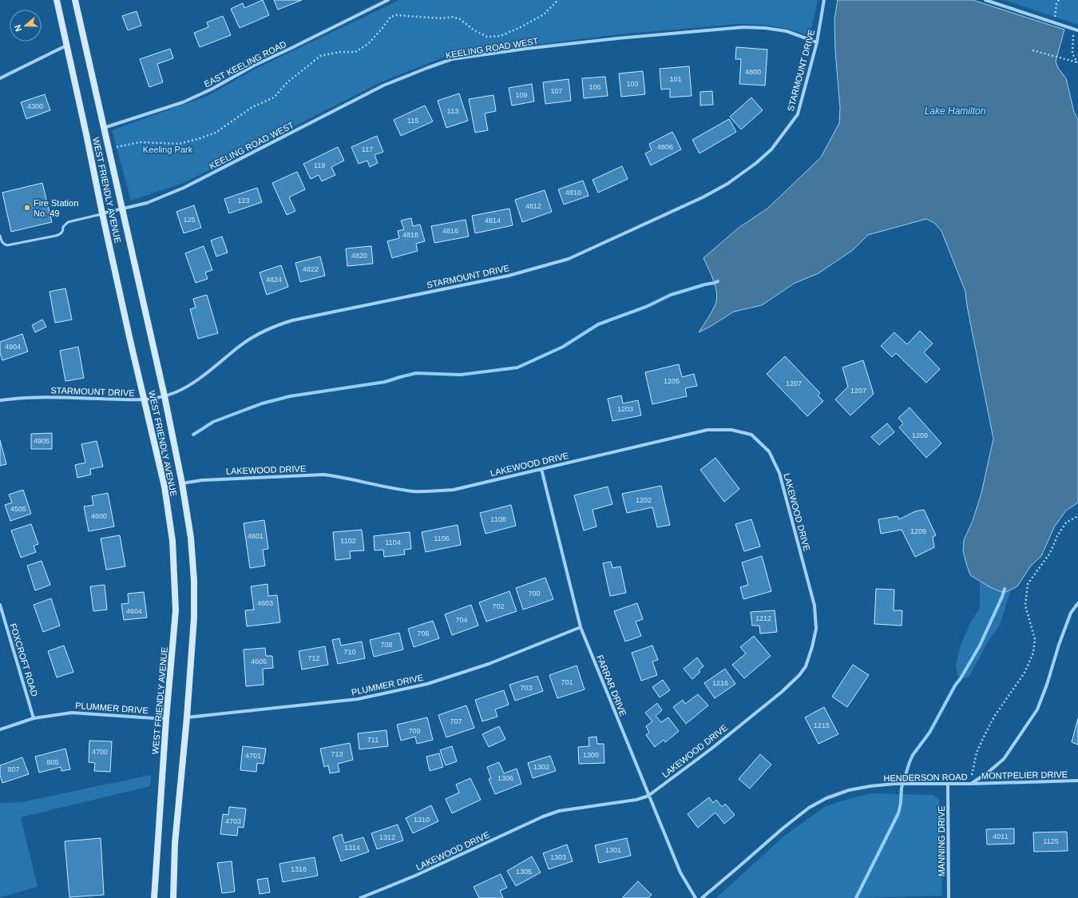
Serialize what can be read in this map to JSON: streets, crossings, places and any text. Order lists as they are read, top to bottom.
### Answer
{
  "streets": {
    "main road": ["WEST FRIENDLY AVENUE"],
    "street": [
      "KEELING ROAD WEST",
      "EAST KEELING ROAD",
      "STARMOUNT DRIVE",
      "LAKEWOOD DRIVE",
      "FOXCROFT ROAD",
      "PLUMMER DRIVE",
      "FARRAR DRIVE",
      "MONTPELIER DRIVE",
      "HENDERSON ROAD",
      "MANNING DRIVE"
    ]
  },
  "crossings": [
    ["KEELING ROAD WEST", "STARMOUNT DRIVE"],
    ["KEELING ROAD WEST", "WEST FRIENDLY AVENUE"],
    ["EAST KEELING ROAD", "WEST FRIENDLY AVENUE"],
    ["STARMOUNT DRIVE", "WEST FRIENDLY AVENUE"],
    ["WEST FRIENDLY AVENUE", "LAKEWOOD DRIVE"],
    ["WEST FRIENDLY AVENUE", "PLUMMER DRIVE"],
    ["LAKEWOOD DRIVE", "FARRAR DRIVE"],
    ["FOXCROFT ROAD", "PLUMMER DRIVE"],
    ["PLUMMER DRIVE", "FARRAR DRIVE"],
    ["MONTPELIER DRIVE", "HENDERSON ROAD"],
    ["HENDERSON ROAD", "MANNING DRIVE"]
  ],
  "water": ["Lake Hamilton"],
  "parks": ["Keeling Park"],
  "places": ["Fire Station No. 49"],
  "house_numbers": [
    "4800",
    "101",
    "103",
    "105",
    "107",
    "109",
    "4300",
    "113",
    "115",
    "4806",
    "117",
    "119",
    "4810",
    "123",
    "4812",
    "125",
    "4814",
    "4816",
    "4818",
    "4820",
    "4822",
    "4824",
    "4904",
    "1205",
    "1207",
    "1207",
    "1203",
    "1209",
    "4905",
    "1202",
    "4505",
    "4600",
    "1108",
    "1209",
    "4601",
    "1106",
    "1102",
    "1104",
    "700",
    "4603",
    "702",
    "4604",
    "1212",
    "704",
    "706",
    "708",
    "710",
    "712",
    "4605",
    "701",
    "1216",
    "703",
    "707",
    "1215",
    "709",
    "711",
    "4700",
    "713",
    "1300",
    "4701",
    "805",
    "1302",
    "807",
    "1306",
    "1310",
    "4703",
    "4011",
    "1312",
    "1125",
    "1314",
    "1301",
    "1303",
    "1316",
    "1305"
  ],
  "north": "left"
}
